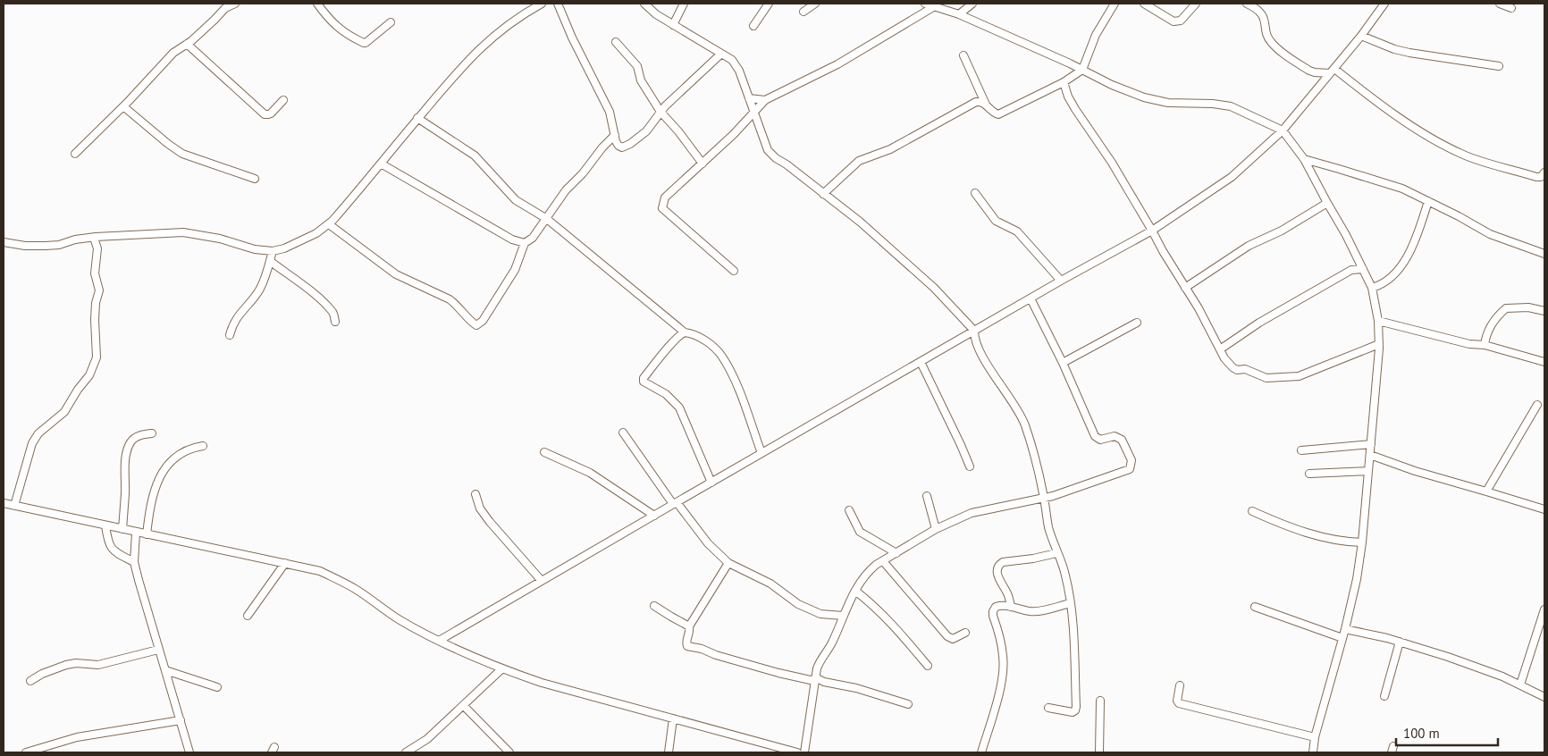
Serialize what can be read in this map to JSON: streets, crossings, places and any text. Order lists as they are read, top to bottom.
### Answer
{
  "scale_bar": "100 m"
}
